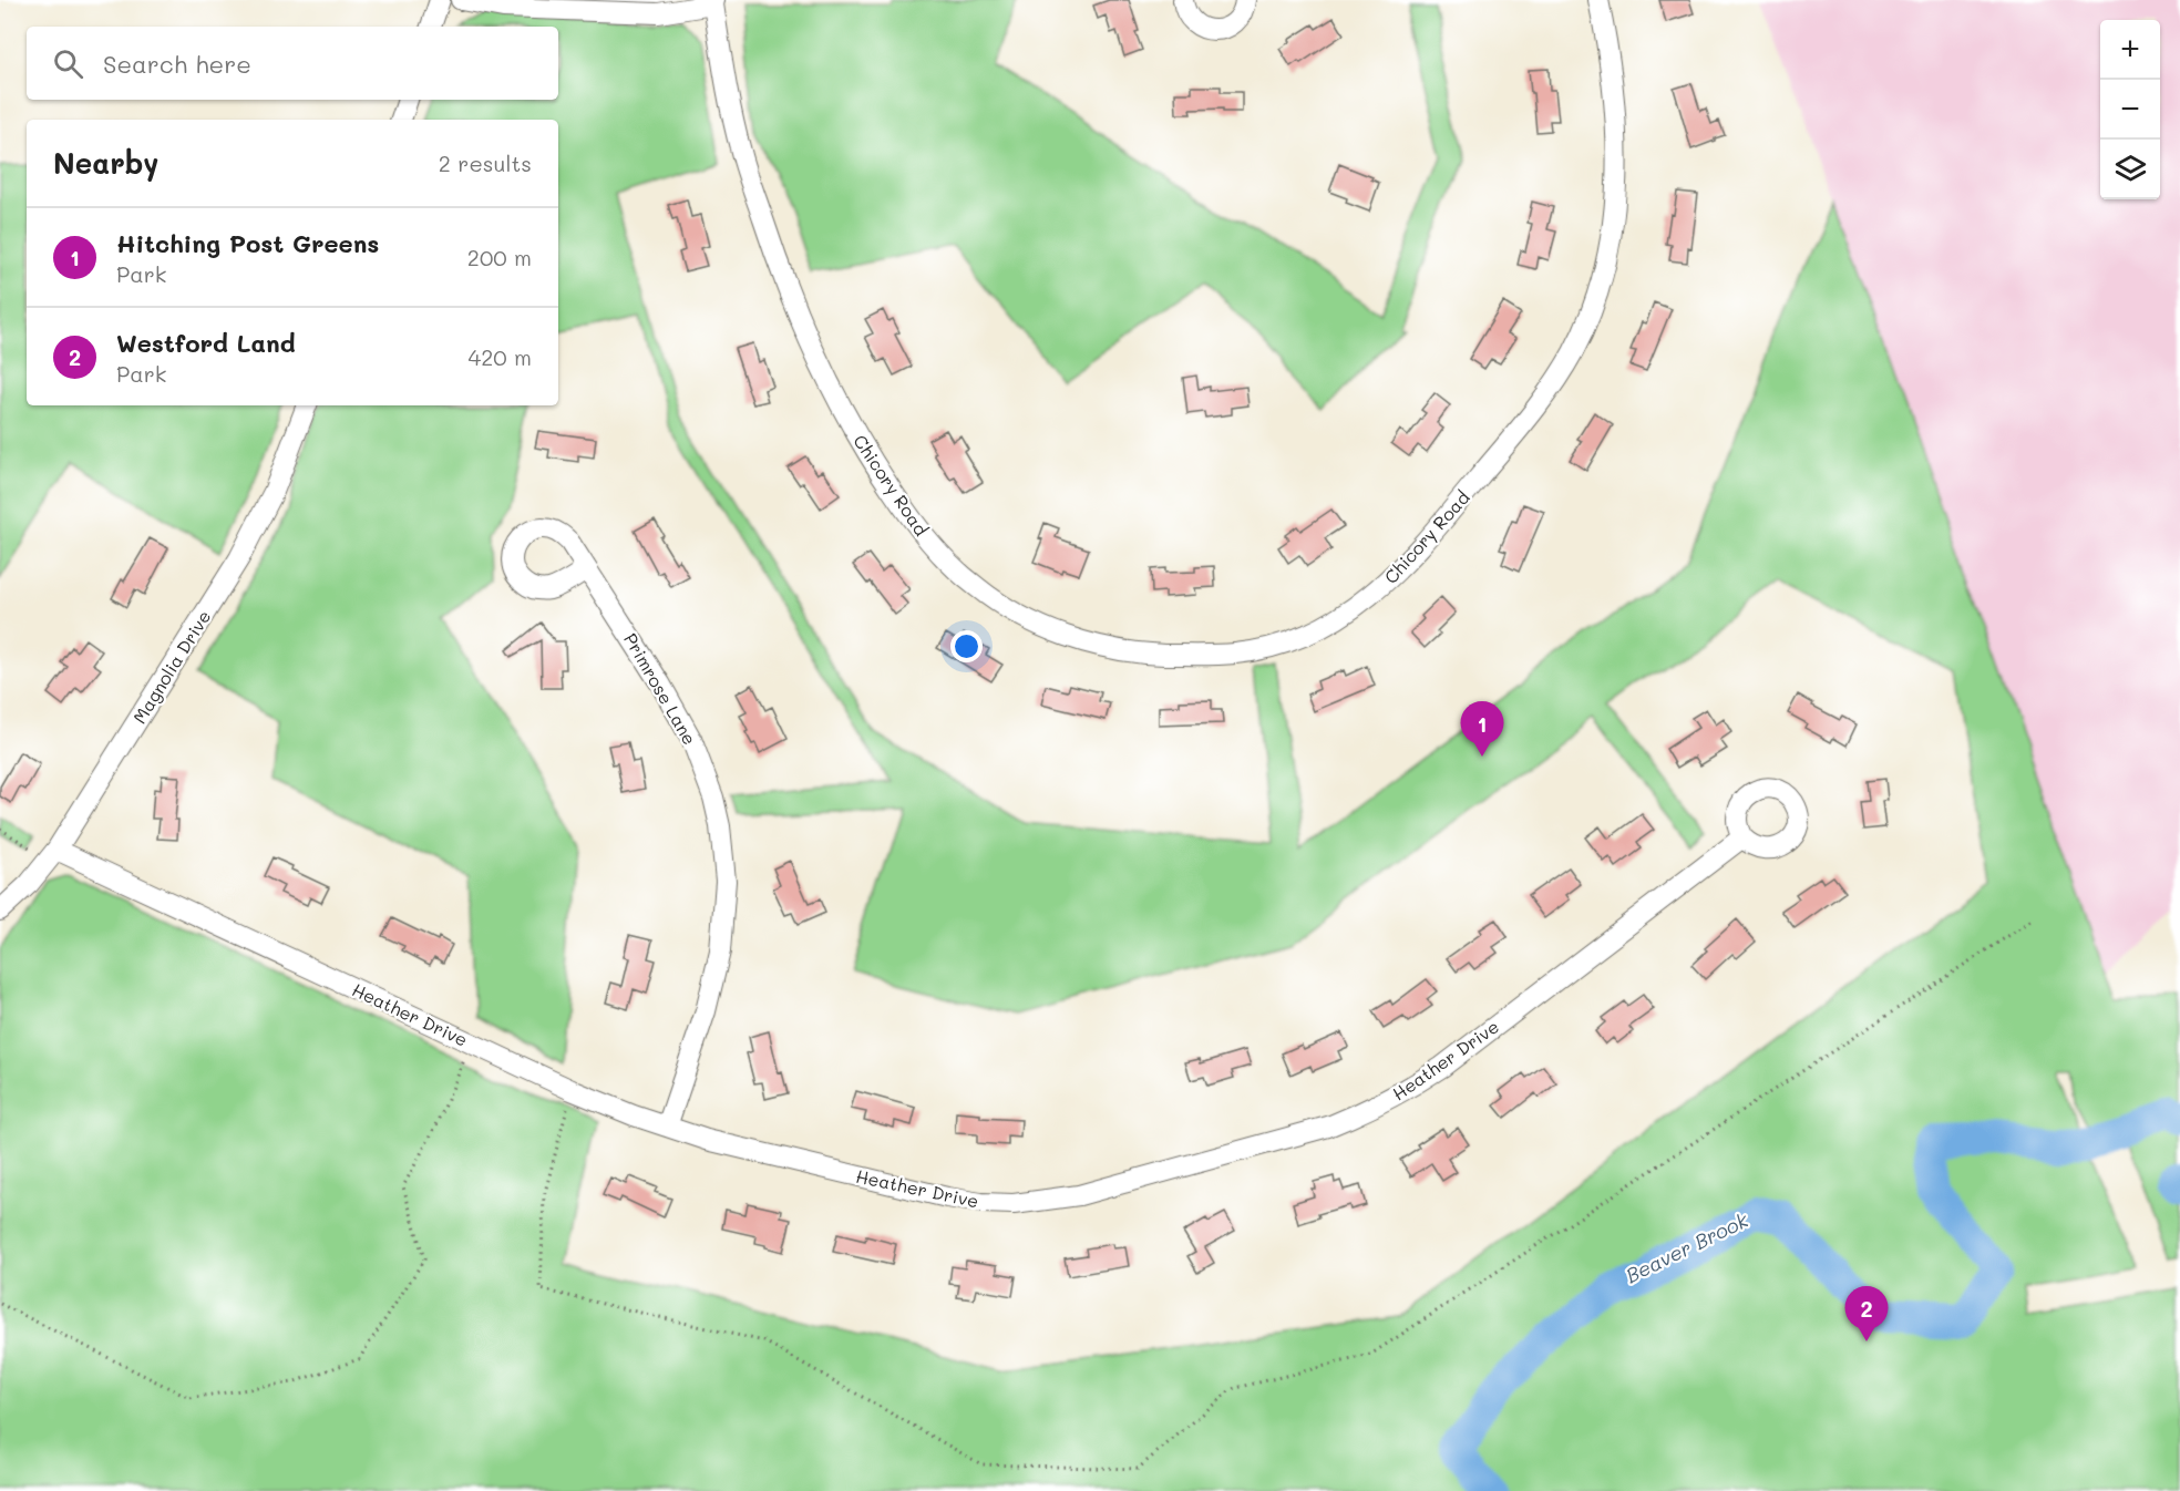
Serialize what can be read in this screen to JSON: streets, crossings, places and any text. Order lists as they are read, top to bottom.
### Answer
{
  "streets": {
    "street": [
      "Chicory Road",
      "Magnolia Drive",
      "Primrose Lane",
      "Heather Drive"
    ]
  },
  "crossings": [
    ["Magnolia Drive", "Heather Drive"],
    ["Primrose Lane", "Heather Drive"]
  ],
  "water": ["Beaver Brook"],
  "page": {
    "map_buttons": ["+", "−"],
    "search": "Search here",
    "heading": ["Nearby", "2 results"],
    "list": [
      {
        "mark": "1",
        "name": "Hitching Post Greens",
        "note": "Park",
        "value": "200 m"
      },
      {
        "mark": "2",
        "name": "Westford Land",
        "note": "Park",
        "value": "420 m"
      }
    ],
    "pins": ["1", "2"]
  }
}
